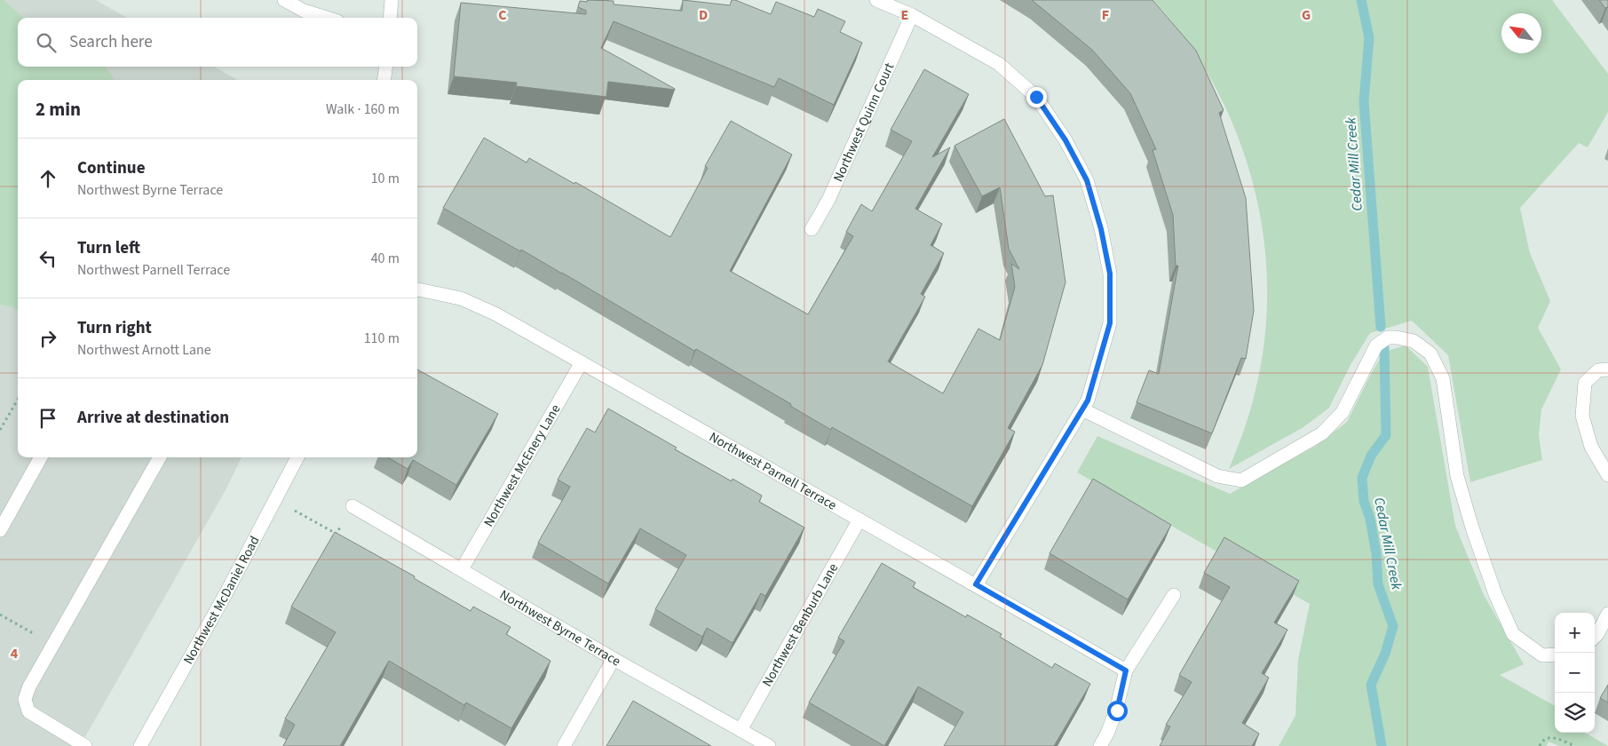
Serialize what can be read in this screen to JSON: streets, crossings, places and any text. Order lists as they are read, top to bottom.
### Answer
{
  "streets": {
    "street": [
      "Northwest Quinn Court",
      "Northwest McEnery Lane",
      "Northwest Parnell Terrace",
      "Northwest McDaniel Road",
      "Northwest Benburb Lane",
      "Northwest Byrne Terrace"
    ]
  },
  "crossings": [
    ["Northwest McEnery Lane", "Northwest Parnell Terrace"],
    ["Northwest McEnery Lane", "Northwest Byrne Terrace"],
    ["Northwest Parnell Terrace", "Northwest Benburb Lane"],
    ["Northwest Benburb Lane", "Northwest Byrne Terrace"]
  ],
  "water": ["Cedar Mill Creek"],
  "north": "top left",
  "page": {
    "search": "Search here",
    "heading": ["2 min", "Walk · 160 m"],
    "list": [
      ["Continue", "Northwest Byrne Terrace", "10 m"],
      ["Turn left", "Northwest Parnell Terrace", "40 m"],
      ["Turn right", "Northwest Arnott Lane", "110 m"],
      "Arrive at destination"
    ],
    "map_buttons": ["+", "−"]
  },
  "grid": {
    "columns": [
      "C",
      "D",
      "E",
      "F",
      "G"
    ],
    "rows": ["4"]
  }
}
